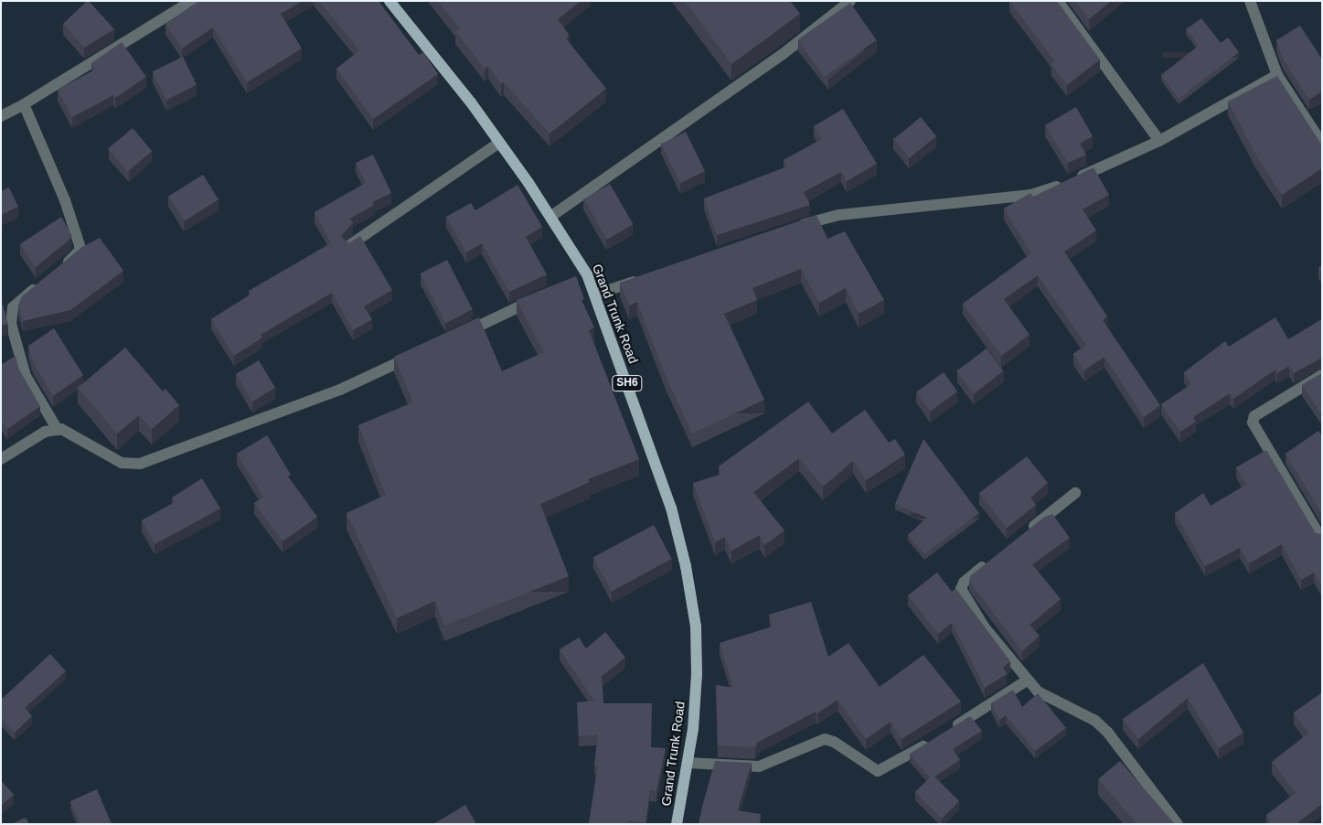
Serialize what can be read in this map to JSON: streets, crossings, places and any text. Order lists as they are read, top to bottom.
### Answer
{
  "streets": {
    "main road": ["Grand Trunk Road", "SH6"]
  }
}
